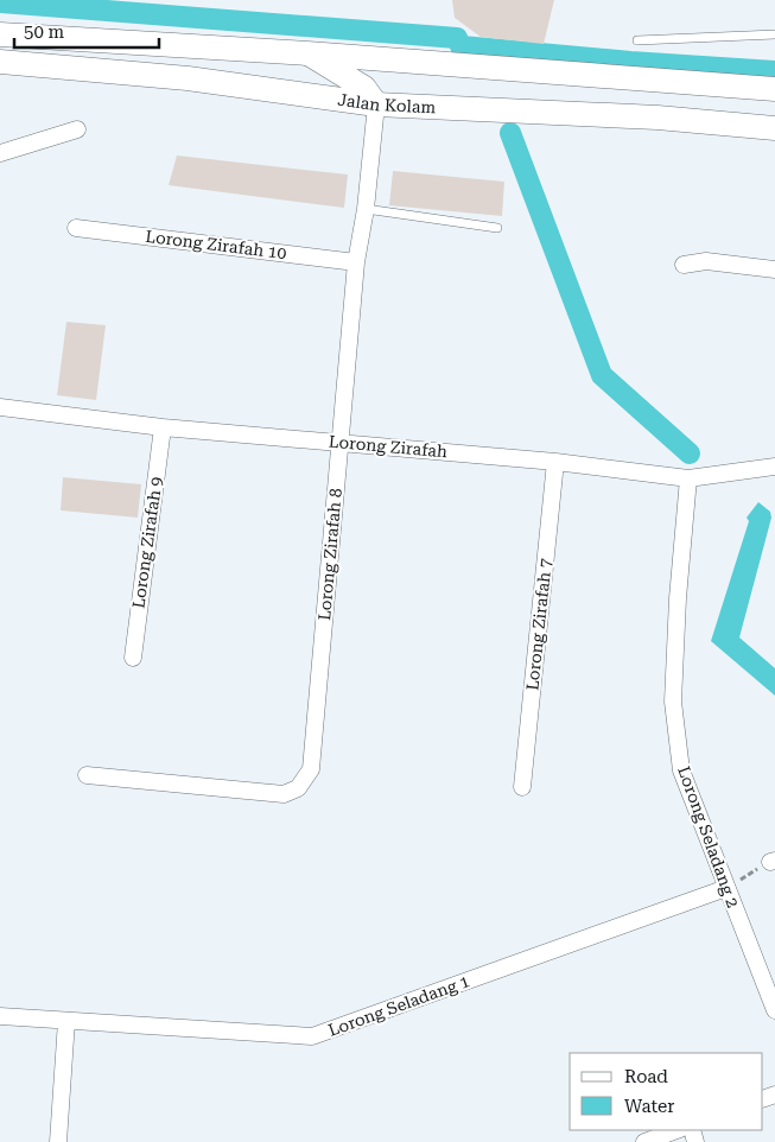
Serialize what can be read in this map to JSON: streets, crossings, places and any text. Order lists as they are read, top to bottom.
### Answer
{
  "streets": {
    "main road": ["Jalan Kolam"],
    "street": [
      "Lorong Zirafah 10",
      "Lorong Zirafah",
      "Lorong Zirafah 9",
      "Lorong Zirafah 8",
      "Lorong Zirafah 7",
      "Lorong Seladang 2",
      "Lorong Seladang 1"
    ]
  },
  "crossings": [
    ["Jalan Kolam", "Lorong Zirafah 8"],
    ["Lorong Zirafah 10", "Lorong Zirafah 8"],
    ["Lorong Zirafah", "Lorong Zirafah 9"],
    ["Lorong Zirafah", "Lorong Zirafah 8"],
    ["Lorong Zirafah", "Lorong Zirafah 7"],
    ["Lorong Zirafah", "Lorong Seladang 2"],
    ["Lorong Seladang 2", "Lorong Seladang 1"]
  ],
  "legend": ["Road", "Water"],
  "scale_bar": "50 m"
}
